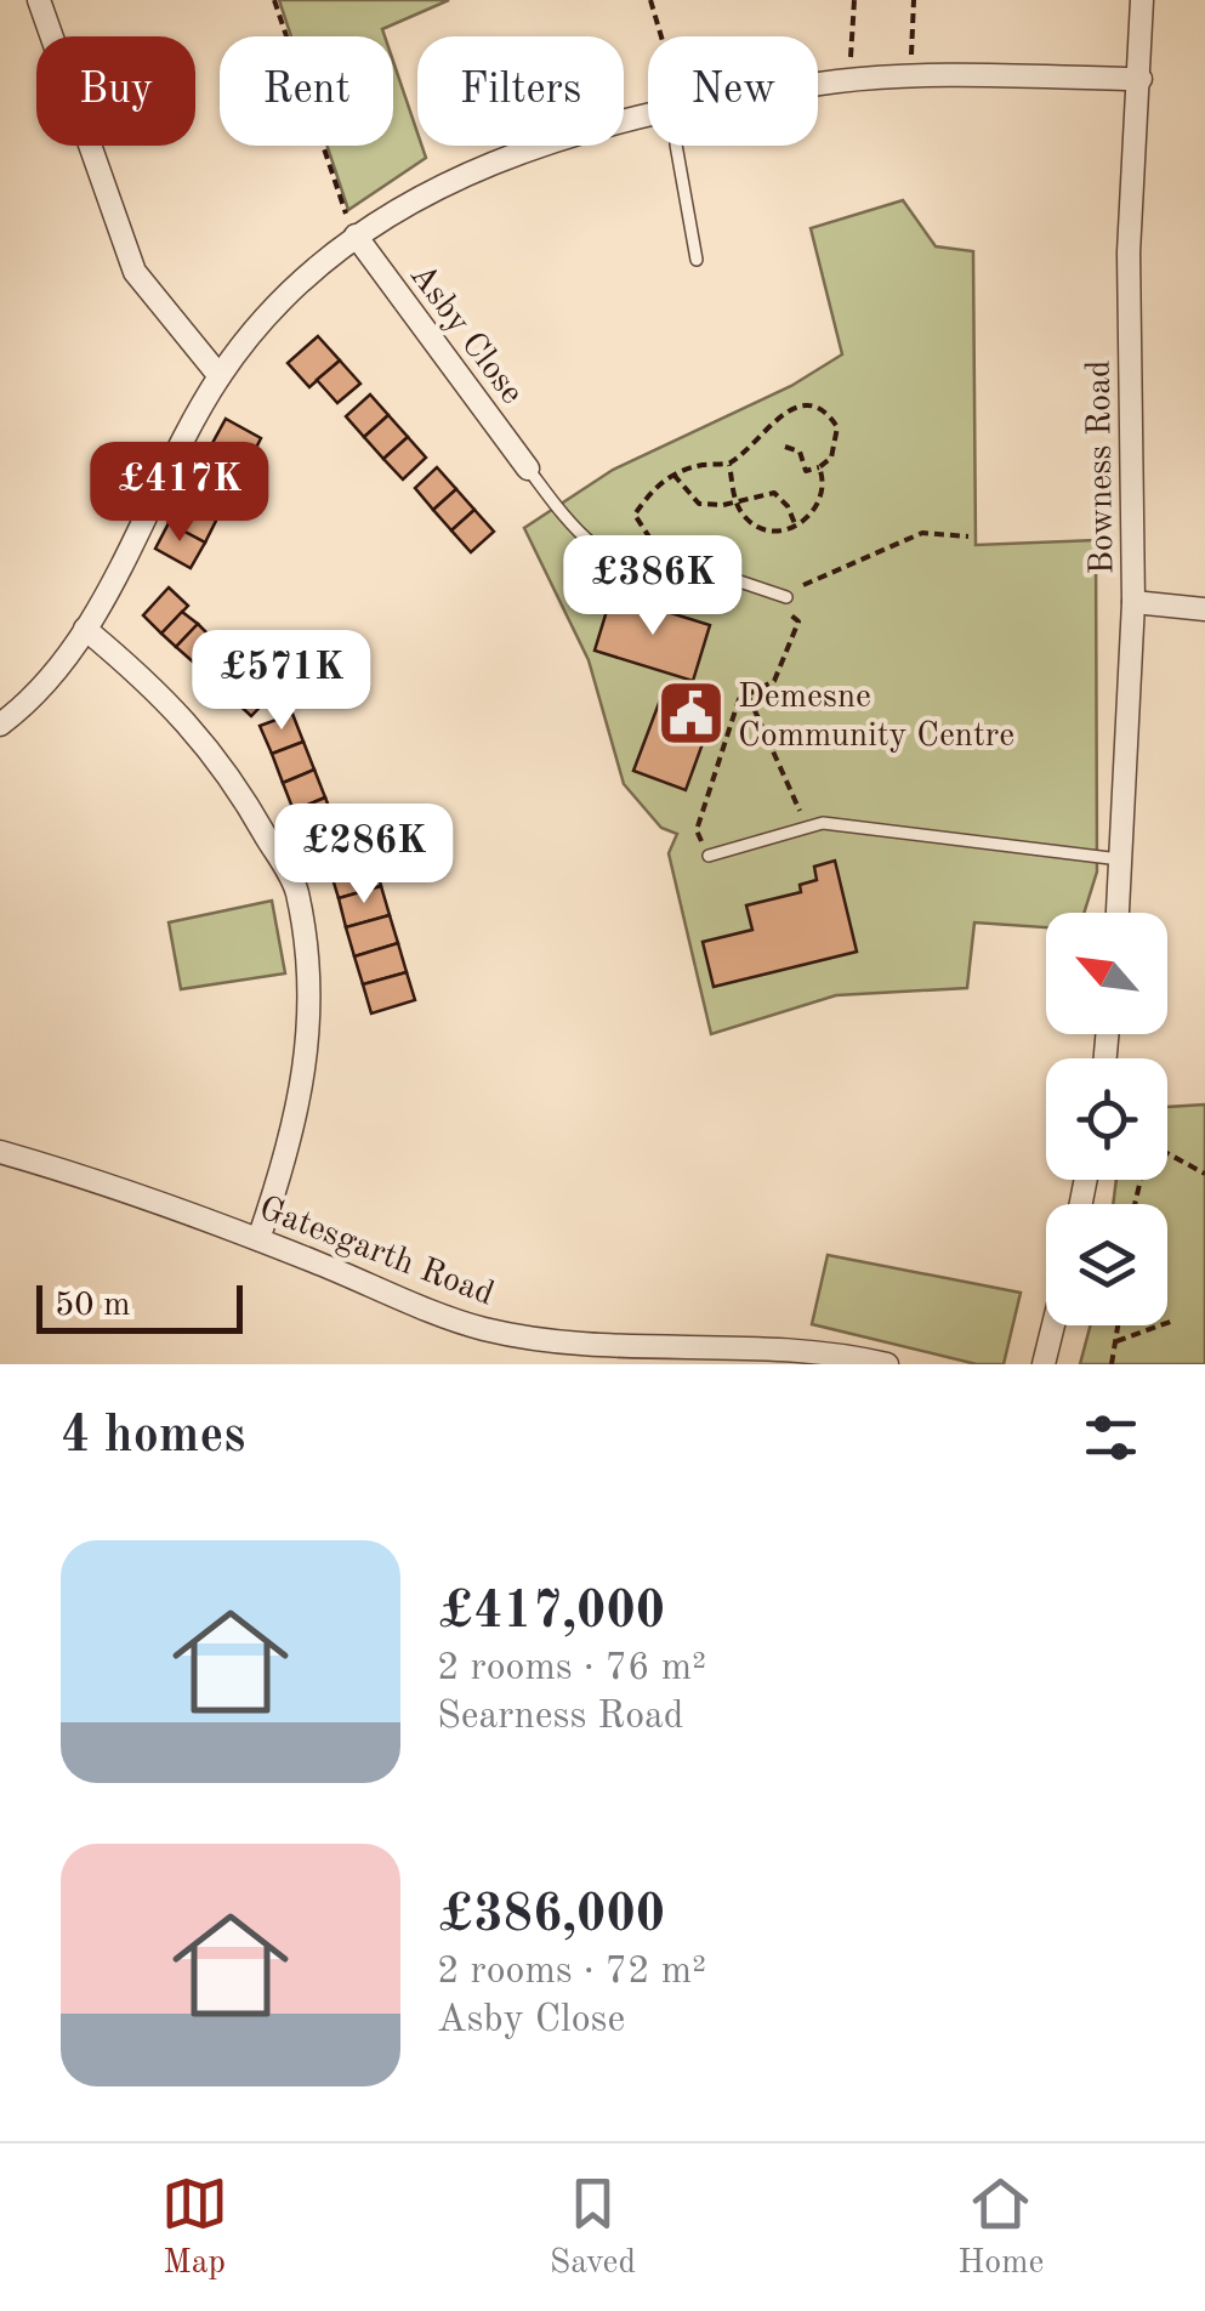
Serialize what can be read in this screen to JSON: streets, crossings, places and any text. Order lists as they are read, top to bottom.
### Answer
{
  "streets": {
    "street": ["Asby Close", "Bowness Road", "Gatesgarth Road"]
  },
  "places": {
    "public building": ["Demesne Community Centre"]
  },
  "scale_bar": "50 m",
  "north": "top left",
  "page": {
    "chip": [
      "Buy",
      "Rent",
      "Filters",
      "New"
    ],
    "price": [
      "£417K",
      "£386K",
      "£571K",
      "£286K"
    ],
    "scale": "50 m",
    "heading": "4 homes",
    "list": [
      {
        "name": "£417,000",
        "note": "2 rooms · 76 m² · Searness Road"
      },
      {
        "name": "£386,000",
        "note": "2 rooms · 72 m² · Asby Close"
      }
    ],
    "tabs": ["Map", "Saved", "Home"]
  }
}
